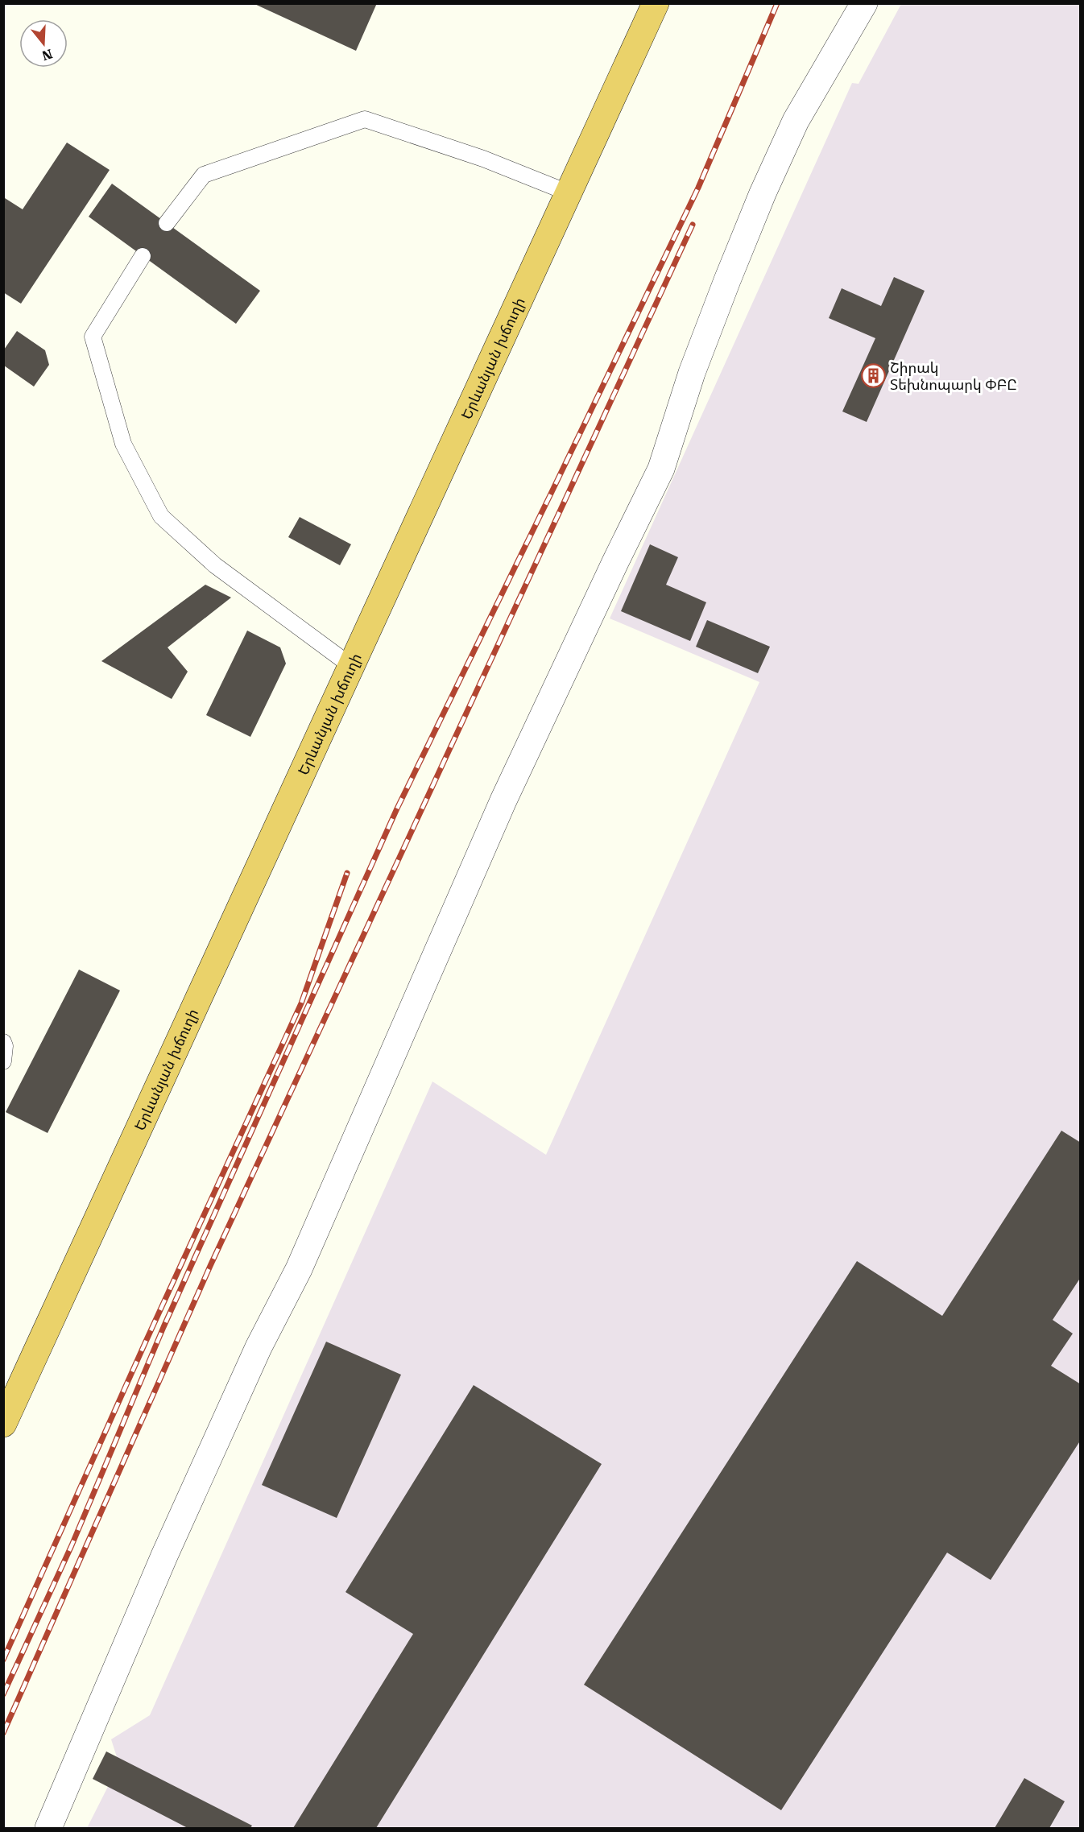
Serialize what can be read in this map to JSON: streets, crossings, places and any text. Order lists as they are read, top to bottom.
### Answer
{
  "streets": {
    "highway": ["Երևանյան խճուղի"]
  },
  "places": {
    "building": ["Շիրակ Տեխնոպարկ ՓԲԸ"]
  },
  "north": "bottom"
}
